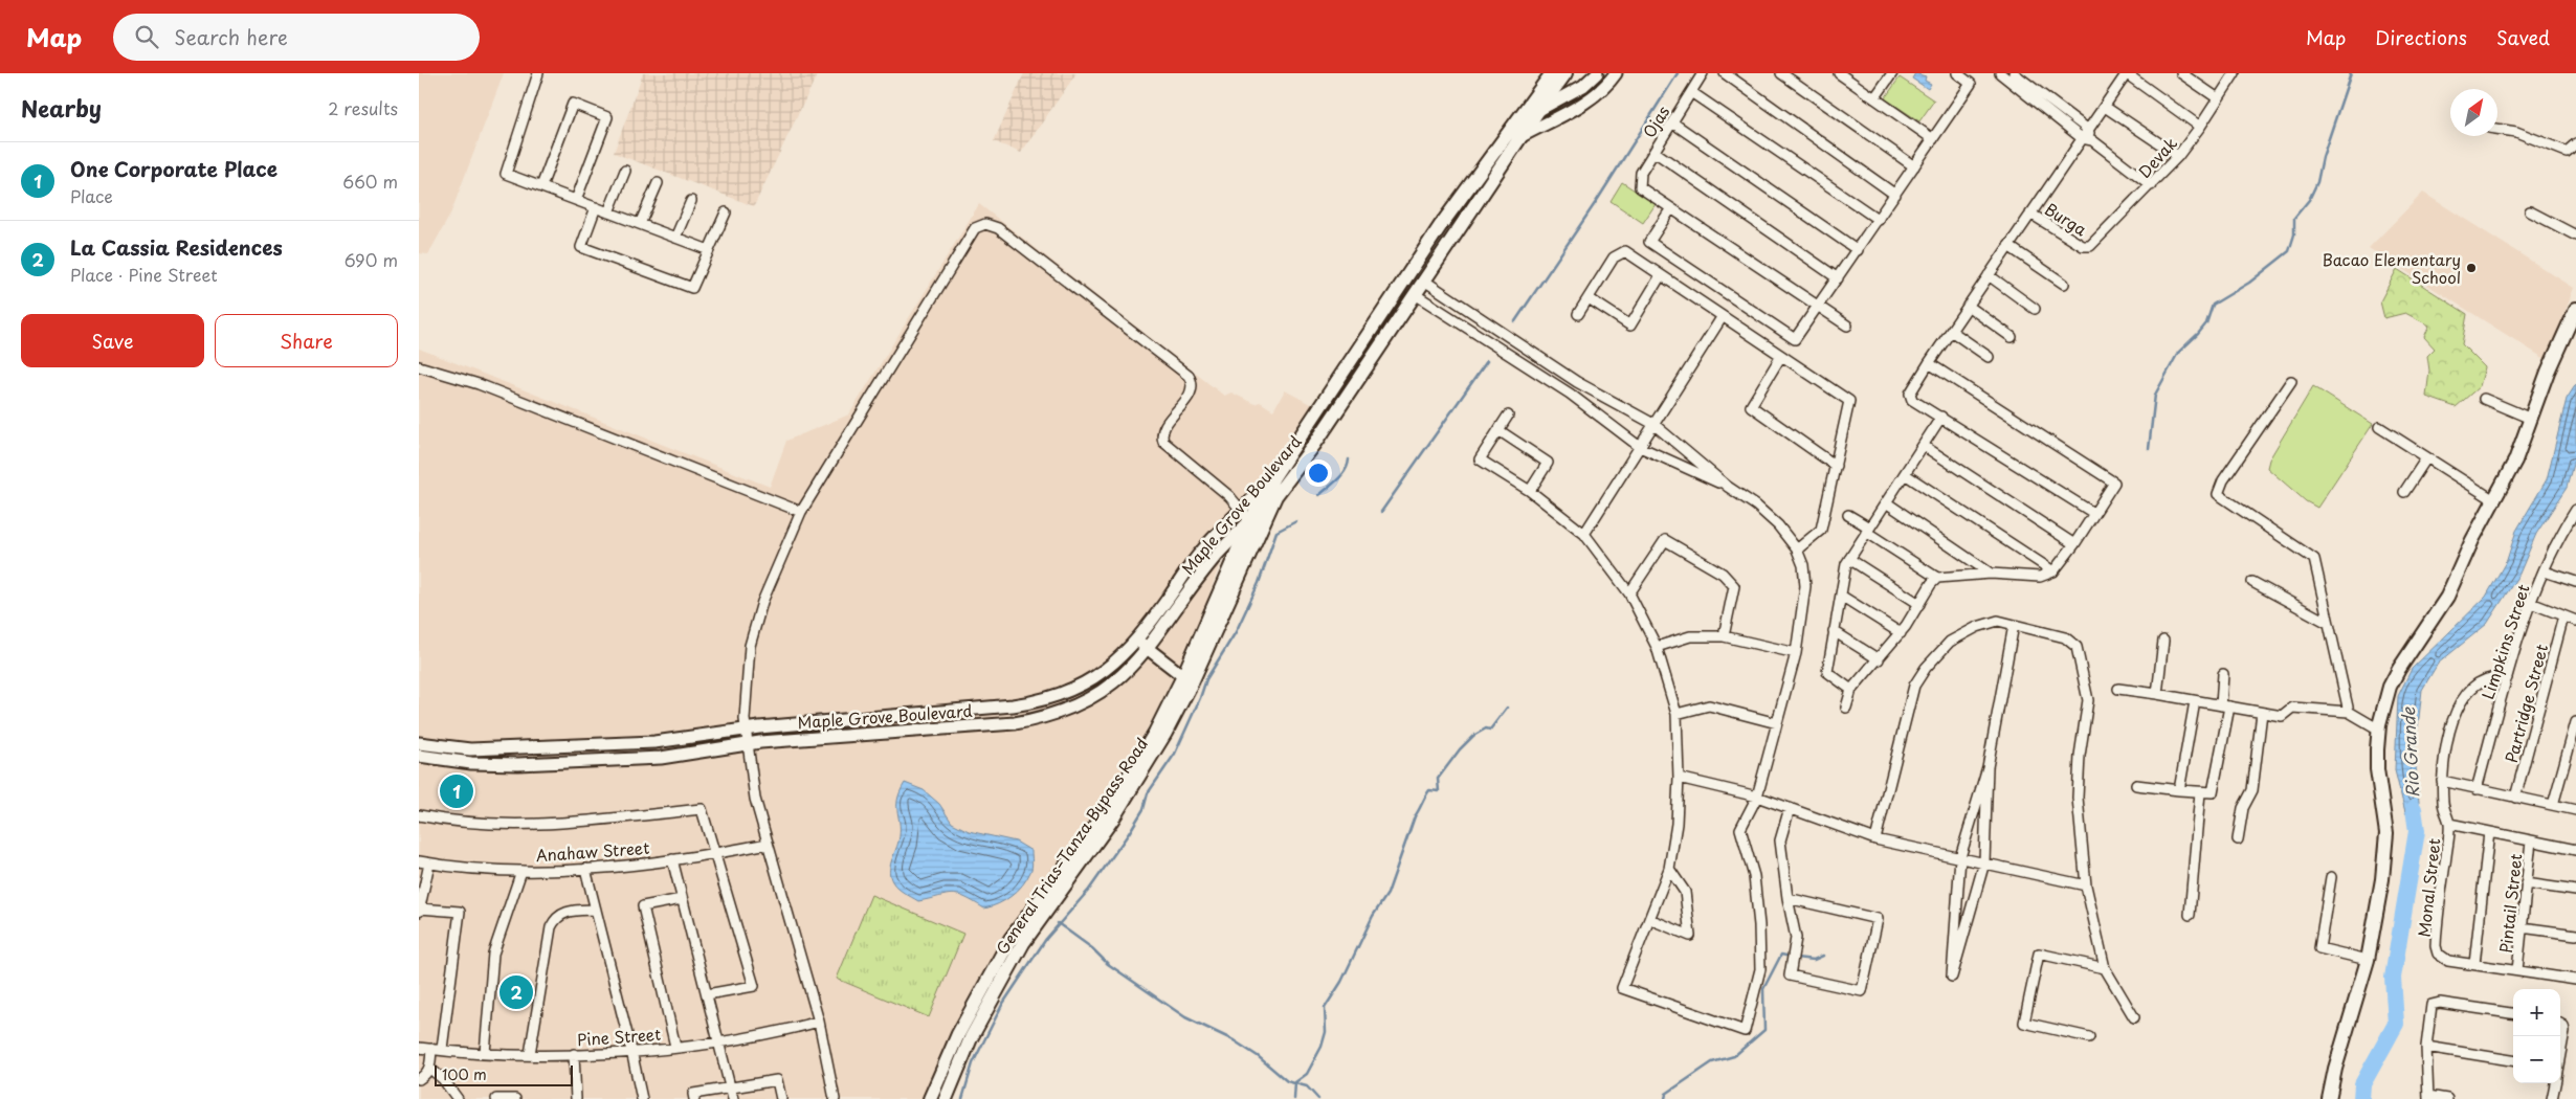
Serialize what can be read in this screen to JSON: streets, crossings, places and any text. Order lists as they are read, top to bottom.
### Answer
{
  "streets": {
    "main road": ["Maple Grove Boulevard", "General Trias–Tanza Bypass Road"],
    "street": [
      "Ojas",
      "Devak",
      "Burga",
      "Limpkins Street",
      "Partridge Street",
      "Anahaw Street",
      "Monal Street",
      "Pintail Street",
      "Pine Street"
    ]
  },
  "crossings": [
    ["Devak", "Burga"],
    ["Maple Grove Boulevard", "General Trias–Tanza Bypass Road"]
  ],
  "water": ["Rio Grande"],
  "places": ["Bacao Elementary School"],
  "scale_bar": "100 m",
  "north": "top right",
  "page": {
    "header": "Map",
    "search": "Search here",
    "nav": ["Map", "Directions", "Saved"],
    "heading": ["Nearby", "2 results"],
    "list": [
      {
        "mark": "1",
        "name": "One Corporate Place",
        "note": "Place",
        "value": "660 m"
      },
      {
        "mark": "2",
        "name": "La Cassia Residences",
        "note": "Place · Pine Street",
        "value": "690 m"
      }
    ],
    "buttons": ["Save", "Share"],
    "pins": ["1", "2"],
    "map_buttons": ["+", "−"],
    "scale": "100 m"
  }
}
